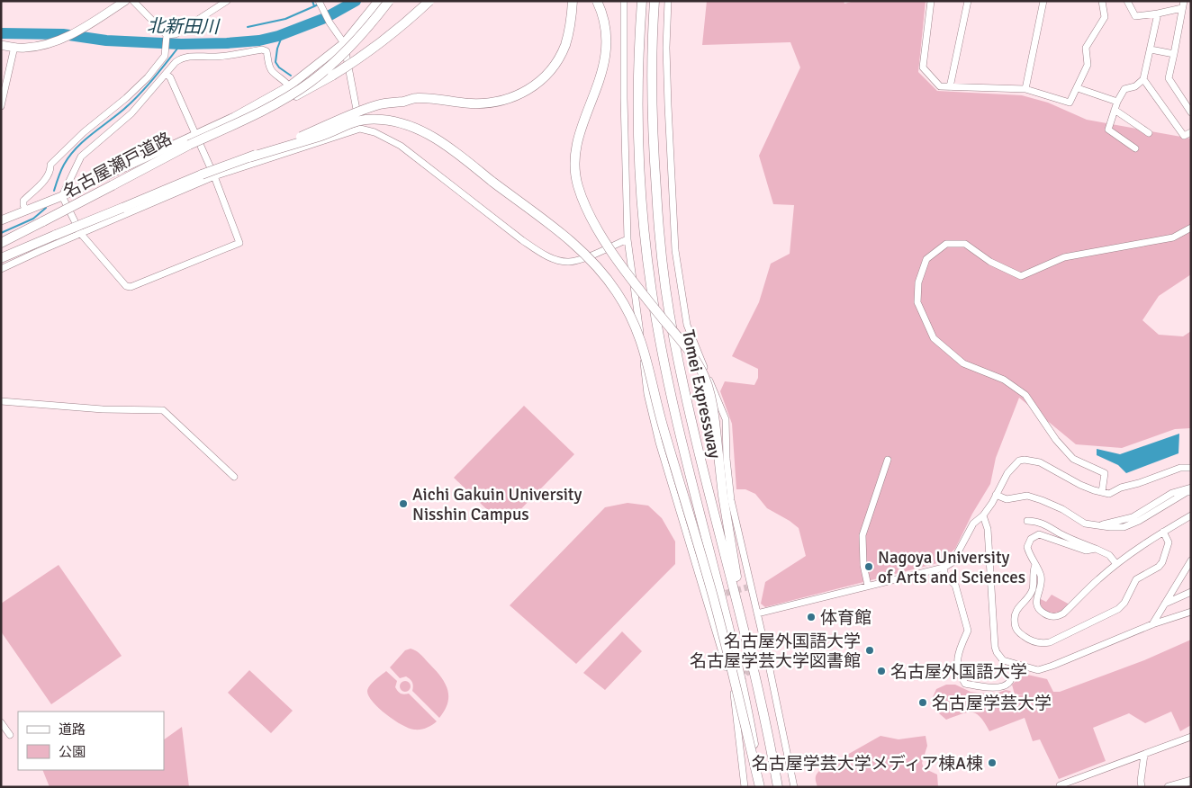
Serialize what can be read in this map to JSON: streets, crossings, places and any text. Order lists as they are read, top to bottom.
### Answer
{
  "streets": {
    "highway": ["名古屋瀬戸道路", "Tomei Expressway"]
  },
  "water": ["北新田川"],
  "places": [
    "Aichi Gakuin University Nisshin Campus",
    "Nagoya University of Arts and Sciences",
    "体育館",
    "名古屋外国語大学 名古屋学芸大学図書館",
    "名古屋外国語大学",
    "名古屋学芸大学",
    "名古屋学芸大学メディア棟A棟"
  ],
  "legend": ["道路", "公園"]
}
